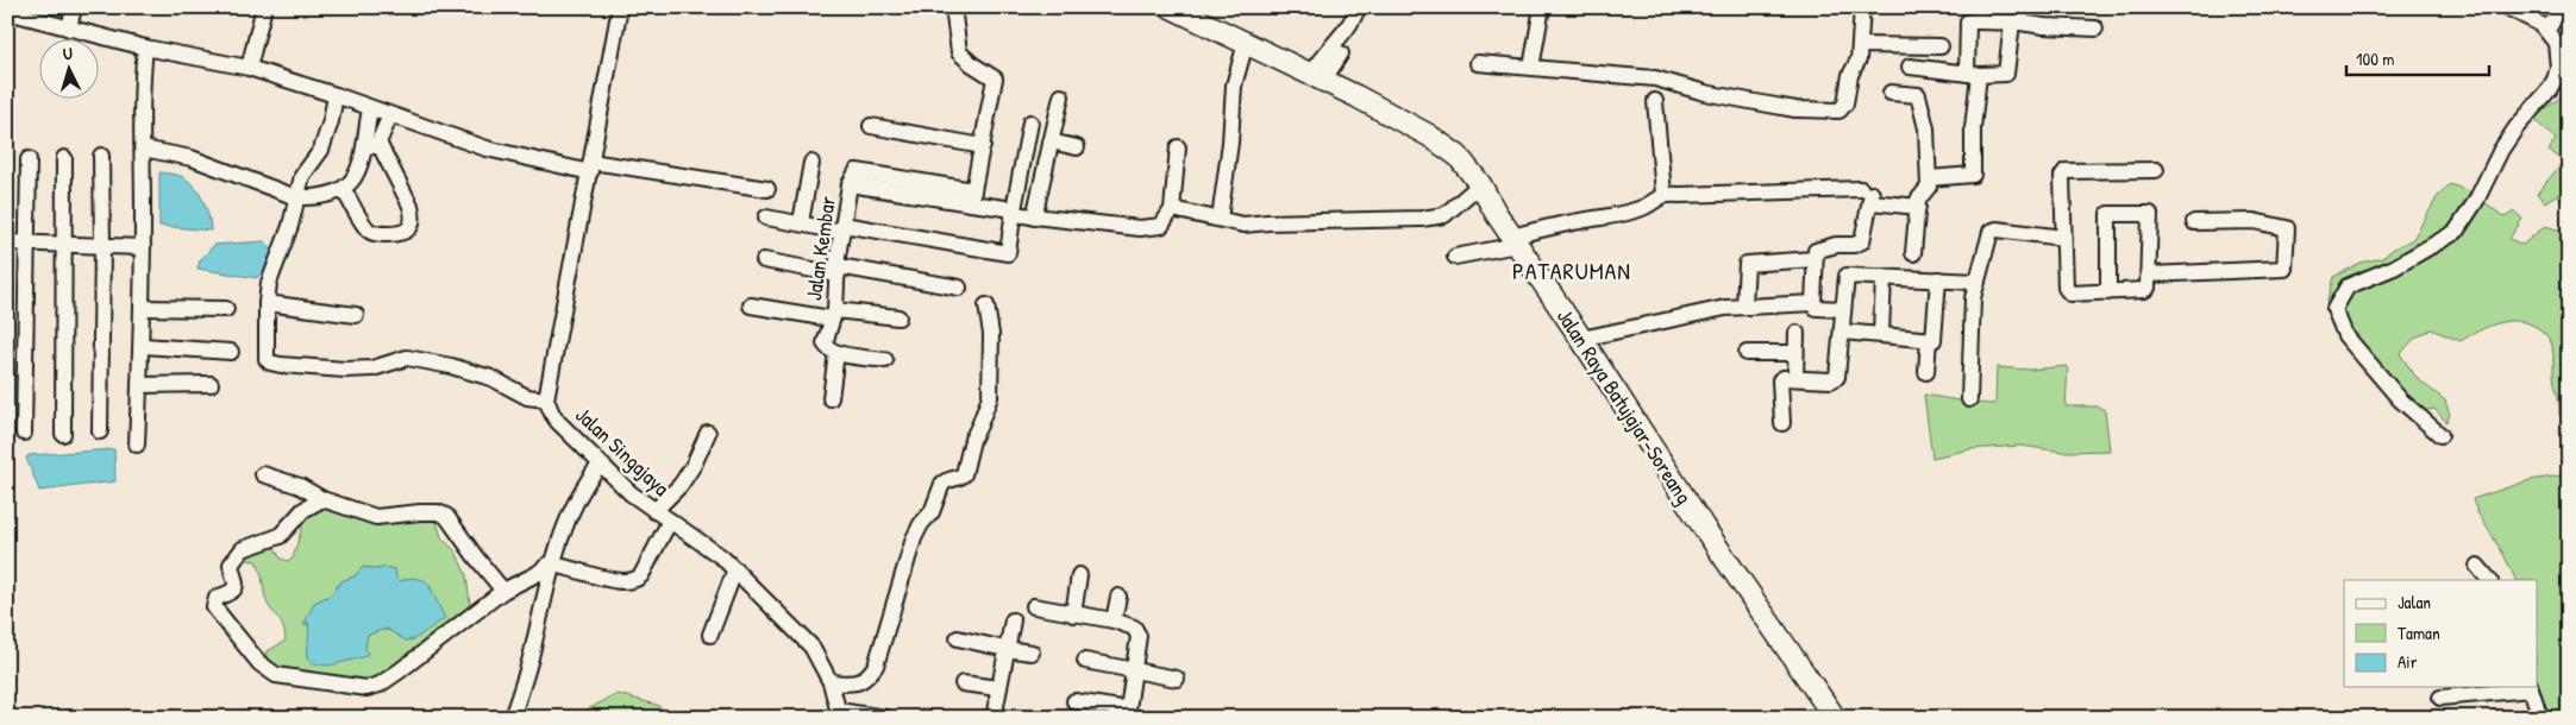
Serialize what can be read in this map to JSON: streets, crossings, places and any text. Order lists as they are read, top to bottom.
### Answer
{
  "streets": {
    "highway": ["Jalan Raya Batujajar-Soreang"],
    "street": ["Jalan Kembar", "Jalan Singajaya"]
  },
  "districts": ["PATARUMAN"],
  "legend": ["Jalan", "Taman", "Air"],
  "scale_bar": "100 m",
  "north": "top"
}
